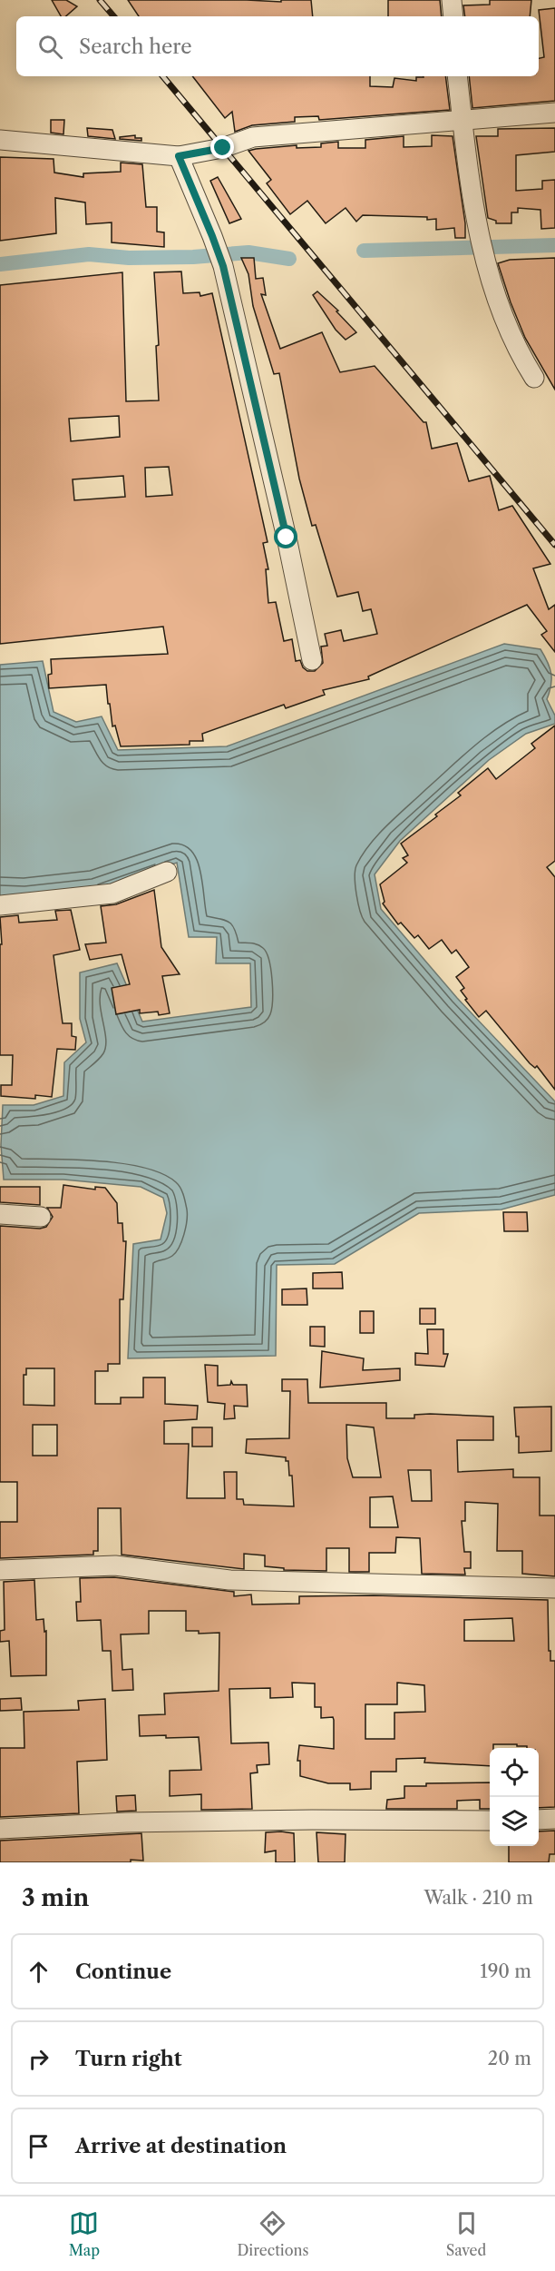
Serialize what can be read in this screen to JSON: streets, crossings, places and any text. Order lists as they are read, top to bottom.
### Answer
{
  "page": {
    "search": "Search here",
    "heading": ["3 min", "Walk · 210 m"],
    "list": [
      ["Continue", "190 m"],
      ["Turn right", "20 m"],
      "Arrive at destination"
    ],
    "nav": ["Map", "Directions", "Saved"]
  }
}
